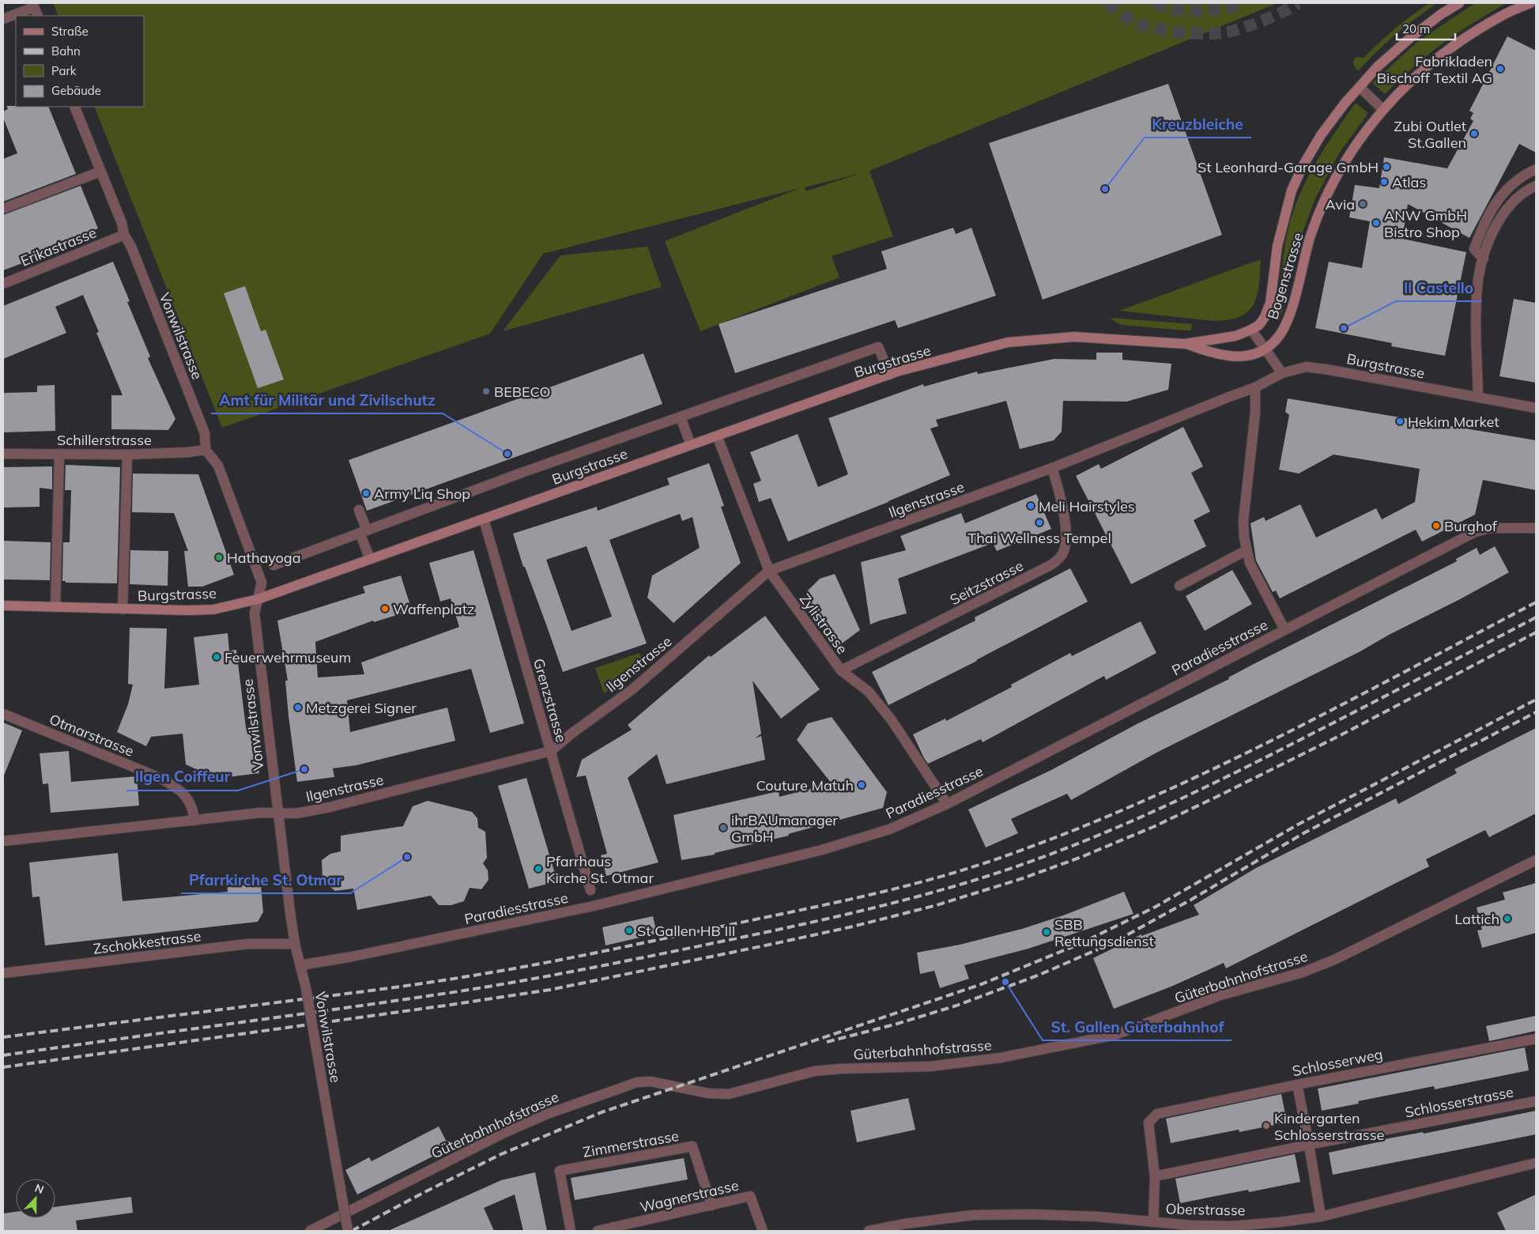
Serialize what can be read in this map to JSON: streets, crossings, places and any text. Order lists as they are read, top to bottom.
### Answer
{
  "streets": {
    "main road": ["Bogenstrasse", "Burgstrasse"],
    "street": [
      "Erikastrasse",
      "Vonwilstrasse",
      "Schillerstrasse",
      "Ilgenstrasse",
      "Seitzstrasse",
      "Zylistrasse",
      "Paradiesstrasse",
      "Grenzstrasse",
      "Otmarstrasse",
      "Zschokkestrasse",
      "Güterbahnhofstrasse",
      "Schlosserweg",
      "Schlosserstrasse",
      "Zimmerstrasse",
      "Wagnerstrasse",
      "Oberstrasse"
    ]
  },
  "crossings": [
    ["Erikastrasse", "Vonwilstrasse"],
    ["Bogenstrasse", "Burgstrasse"],
    ["Vonwilstrasse", "Burgstrasse"],
    ["Vonwilstrasse", "Schillerstrasse"],
    ["Vonwilstrasse", "Ilgenstrasse"],
    ["Vonwilstrasse", "Paradiesstrasse"],
    ["Vonwilstrasse", "Zschokkestrasse"],
    ["Burgstrasse", "Zylistrasse"],
    ["Burgstrasse", "Grenzstrasse"],
    ["Ilgenstrasse", "Seitzstrasse"],
    ["Ilgenstrasse", "Zylistrasse"],
    ["Ilgenstrasse", "Grenzstrasse"],
    ["Ilgenstrasse", "Otmarstrasse"],
    ["Seitzstrasse", "Zylistrasse"],
    ["Zylistrasse", "Paradiesstrasse"],
    ["Schlosserweg", "Schlosserstrasse"],
    ["Zimmerstrasse", "Wagnerstrasse"]
  ],
  "places": [
    "Fabrikladen Bischoff Textil AG",
    "Zubi Outlet St.Gallen",
    "St Leonhard-Garage GmbH",
    "Atlas",
    "Kreuzbleiche",
    "Avia",
    "ANW GmbH Bistro Shop",
    "Il Castello",
    "BEBECO",
    "Hekim Market",
    "Amt für Militär und Zivilschutz",
    "Army Liq Shop",
    "Meli Hairstyles",
    "Thai Wellness Tempel",
    "Burghof",
    "Hathayoga",
    "Waffenplatz",
    "Feuerwehrmuseum",
    "Metzgerei Signer",
    "Ilgen Coiffeur",
    "Couture Matuh",
    "ihrBAUmanager GmbH",
    "Pfarrkirche St. Otmar",
    "Pfarrhaus Kirche St. Otmar",
    "Lattich",
    "St Gallen HB III",
    "SBB Rettungsdienst",
    "St. Gallen Güterbahnhof",
    "Kindergarten Schlosserstrasse"
  ],
  "legend": [
    "Straße",
    "Bahn",
    "Park",
    "Gebäude"
  ],
  "scale_bar": "20 m",
  "north": "top"
}
